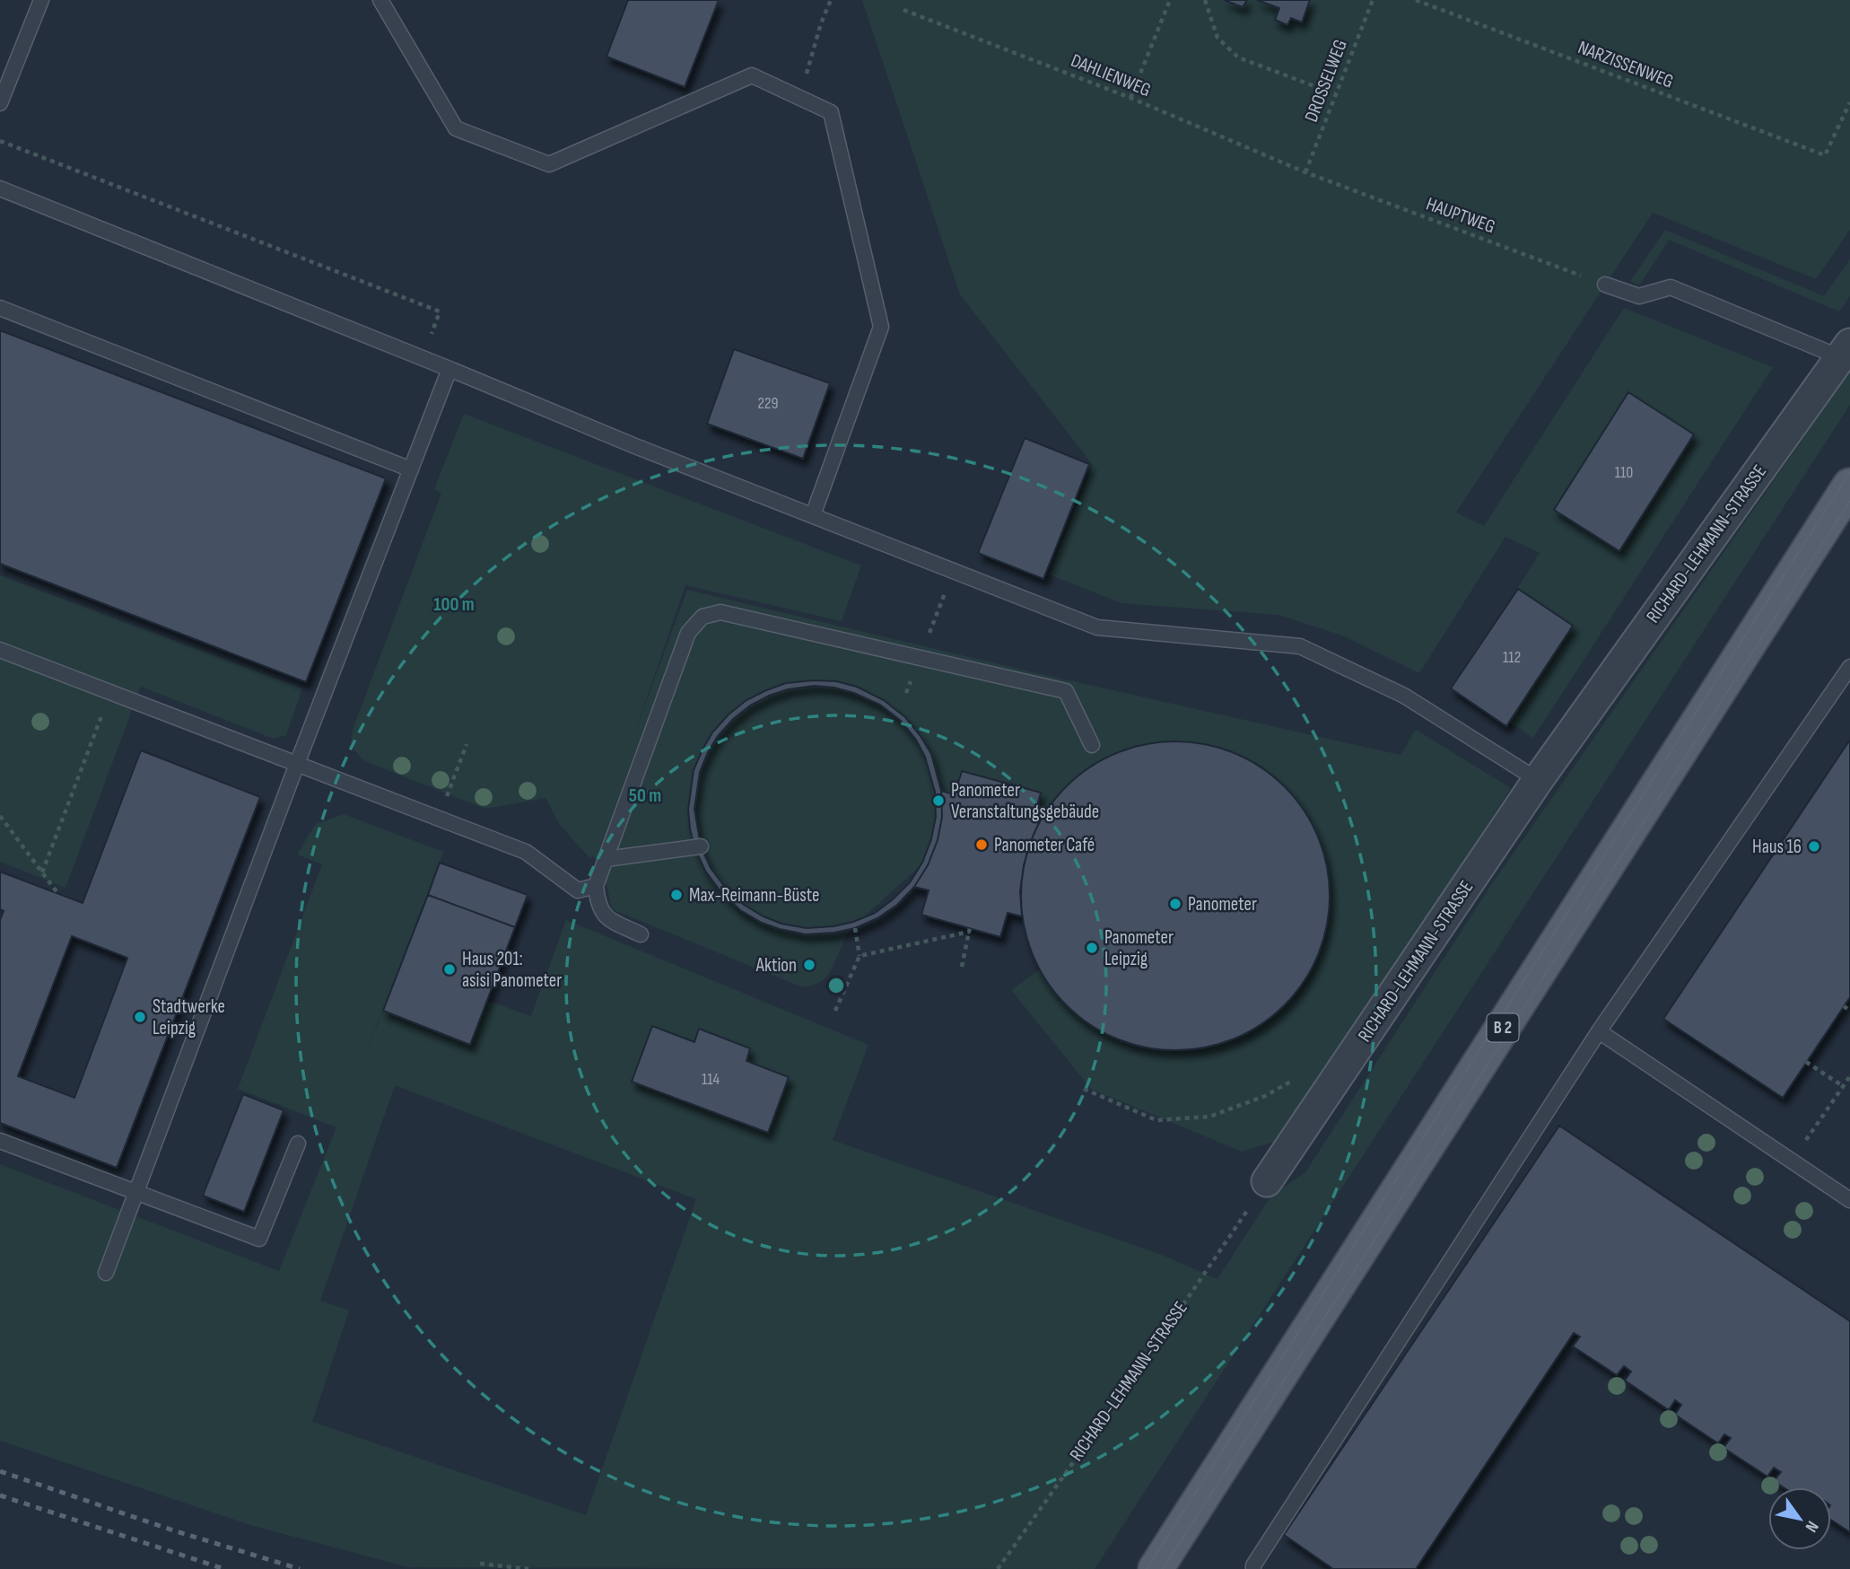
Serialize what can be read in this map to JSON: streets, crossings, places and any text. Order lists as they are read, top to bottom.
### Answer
{
  "streets": {
    "main road": ["B 2"],
    "street": ["RICHARD-LEHMANN-STRASSE"],
    "path": [
      "NARZISSENWEG",
      "DAHLIENWEG",
      "DROSSELWEG",
      "HAUPTWEG"
    ]
  },
  "crossings": [
    ["DAHLIENWEG", "DROSSELWEG"],
    ["DAHLIENWEG", "HAUPTWEG"],
    ["DROSSELWEG", "HAUPTWEG"],
    ["HAUPTWEG", "RICHARD-LEHMANN-STRASSE"]
  ],
  "places": [
    "Panometer Veranstaltungsgebäude",
    "Panometer Café",
    "Haus 16",
    "Max-Reimann-Büste",
    "Panometer",
    "Panometer Leipzig",
    "Aktion",
    "Haus 201: asisi Panometer",
    "Stadtwerke Leipzig"
  ],
  "house_numbers": [
    "229",
    "110",
    "112",
    "114"
  ],
  "north": "bottom right",
  "rings": ["100 m", "50 m"]
}
